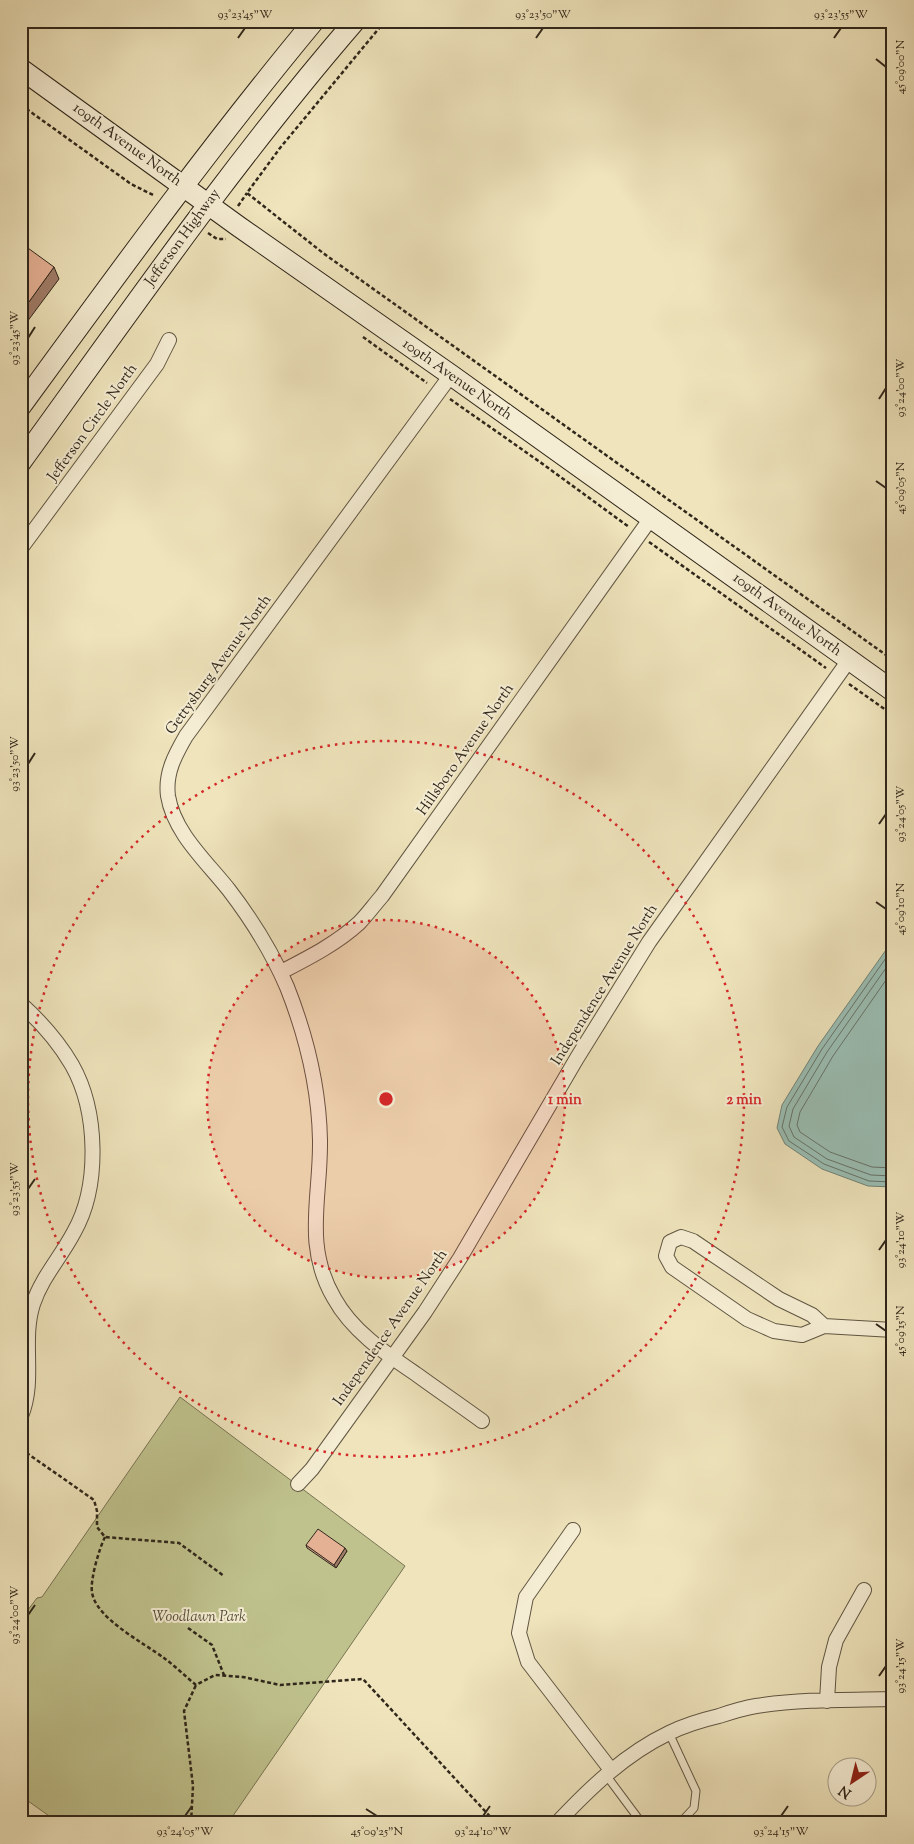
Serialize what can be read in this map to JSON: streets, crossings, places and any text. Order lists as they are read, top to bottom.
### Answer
{
  "streets": {
    "street": [
      "109th Avenue North",
      "Jefferson Highway",
      "Jefferson Circle North",
      "Gettysburg Avenue North",
      "Hillsboro Avenue North",
      "Independence Avenue North"
    ]
  },
  "crossings": [
    ["109th Avenue North", "Jefferson Highway"],
    ["109th Avenue North", "Gettysburg Avenue North"],
    ["109th Avenue North", "Hillsboro Avenue North"],
    ["109th Avenue North", "Independence Avenue North"],
    ["Gettysburg Avenue North", "Hillsboro Avenue North"],
    ["Gettysburg Avenue North", "Independence Avenue North"]
  ],
  "parks": ["Woodlawn Park"],
  "north": "bottom left",
  "coordinates": [
    "93°23'45\"W",
    "93°23'50\"W",
    "93°23'55\"W",
    "45°09'00\"N",
    "93°24'00\"W",
    "45°09'05\"N",
    "93°24'05\"W",
    "45°09'10\"N",
    "93°24'10\"W",
    "45°09'15\"N",
    "93°24'15\"W",
    "45°09'25\"N"
  ],
  "rings": ["1 min", "2 min"]
}
